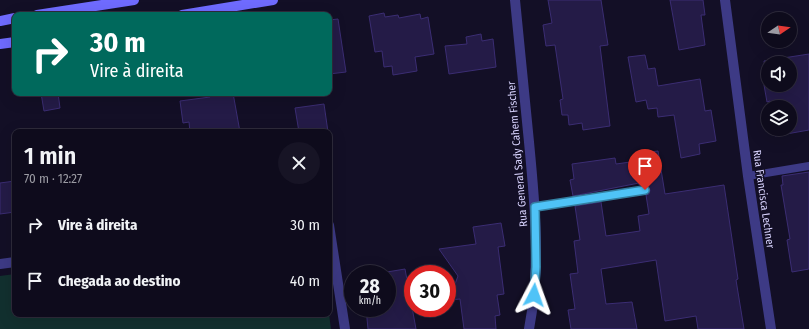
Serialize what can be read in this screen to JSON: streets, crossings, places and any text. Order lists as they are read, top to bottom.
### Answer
{
  "streets": {
    "street": ["Rua General Sady Cahem Fischer", "Rua Francisca Lechner"]
  },
  "north": "right",
  "page": {
    "turn": ["30 m", "Vire à direita"],
    "heading": ["1 min", "70 m · 12:27"],
    "list": [
      {
        "name": "Vire à direita",
        "value": "30 m"
      },
      {
        "name": "Chegada ao destino",
        "value": "40 m"
      }
    ],
    "speed": "28 km/h",
    "limit": "30"
  }
}
